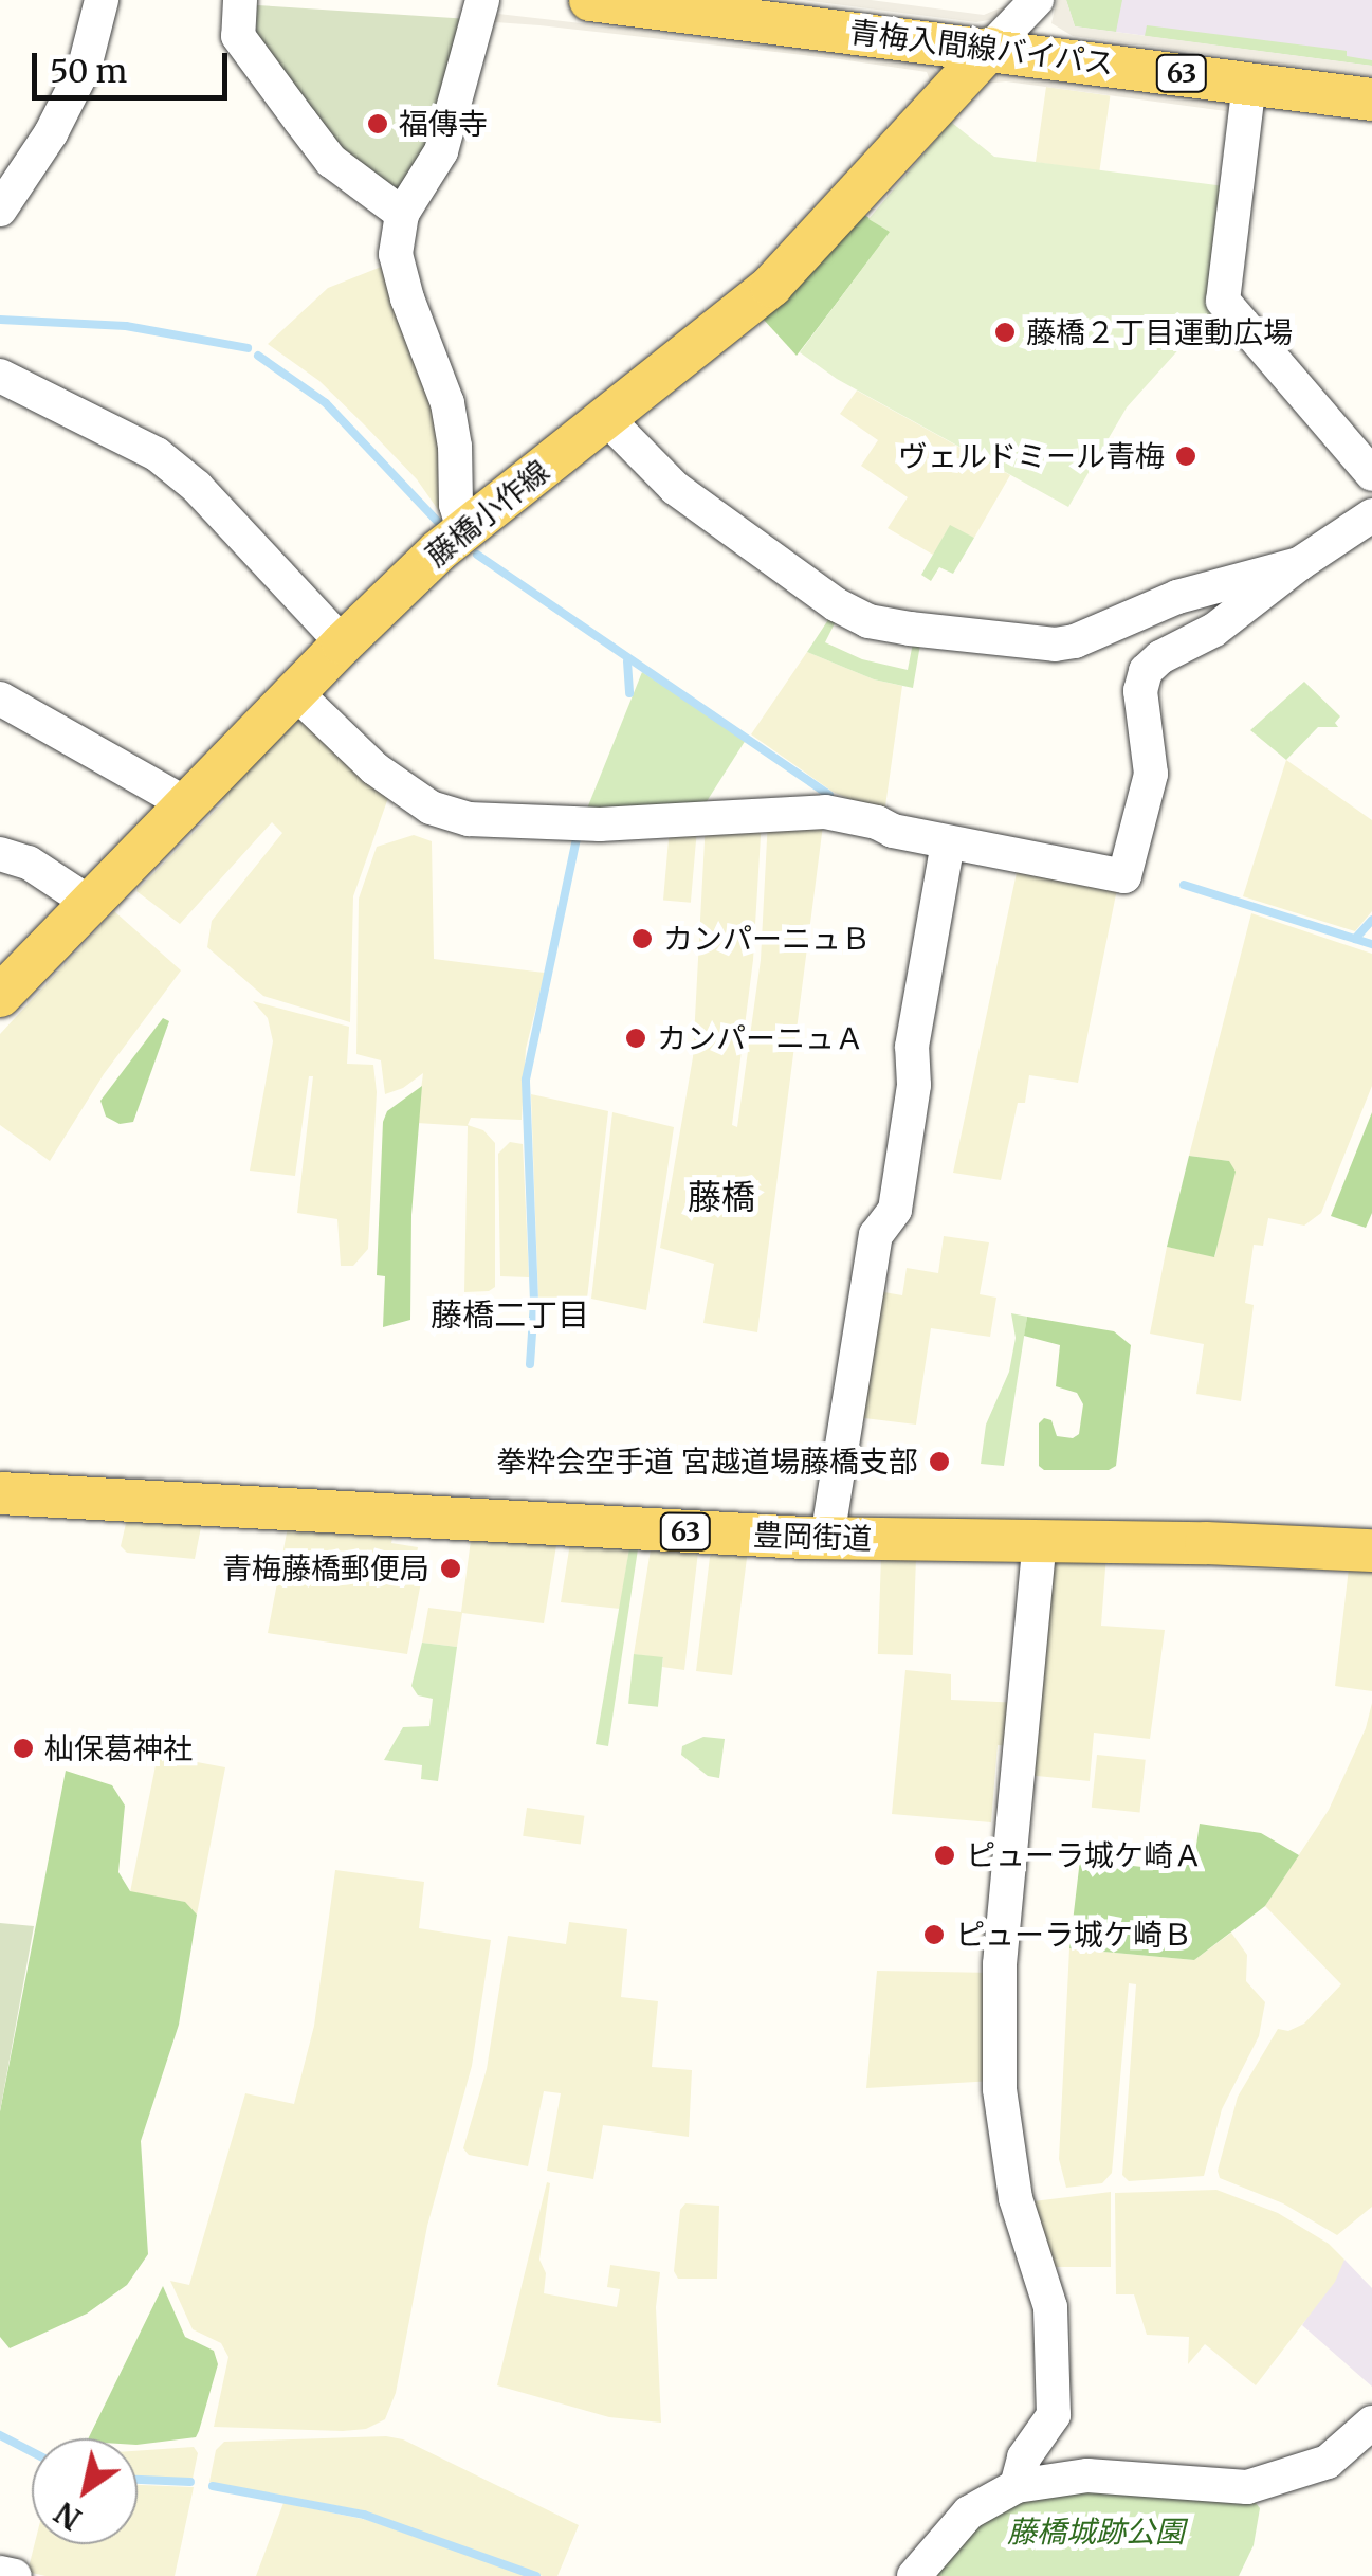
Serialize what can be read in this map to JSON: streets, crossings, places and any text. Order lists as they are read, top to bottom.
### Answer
{
  "streets": {
    "main road": [
      "青梅入間線バイパス",
      "63",
      "藤橋小作線",
      "豊岡街道"
    ]
  },
  "crossings": [
    ["青梅入間線バイパス", "藤橋小作線"]
  ],
  "districts": ["藤橋", "藤橋二丁目"],
  "parks": ["藤橋城跡公園"],
  "places": [
    "福傳寺",
    "藤橋２丁目運動広場",
    "ヴェルドミール青梅",
    "カンパーニュＢ",
    "カンパーニュＡ",
    "拳粋会空手道 宮越道場藤橋支部",
    "青梅藤橋郵便局",
    "杣保葛神社",
    "ピューラ城ケ崎Ａ",
    "ピューラ城ケ崎Ｂ"
  ],
  "scale_bar": "50 m",
  "north": "bottom left"
}
